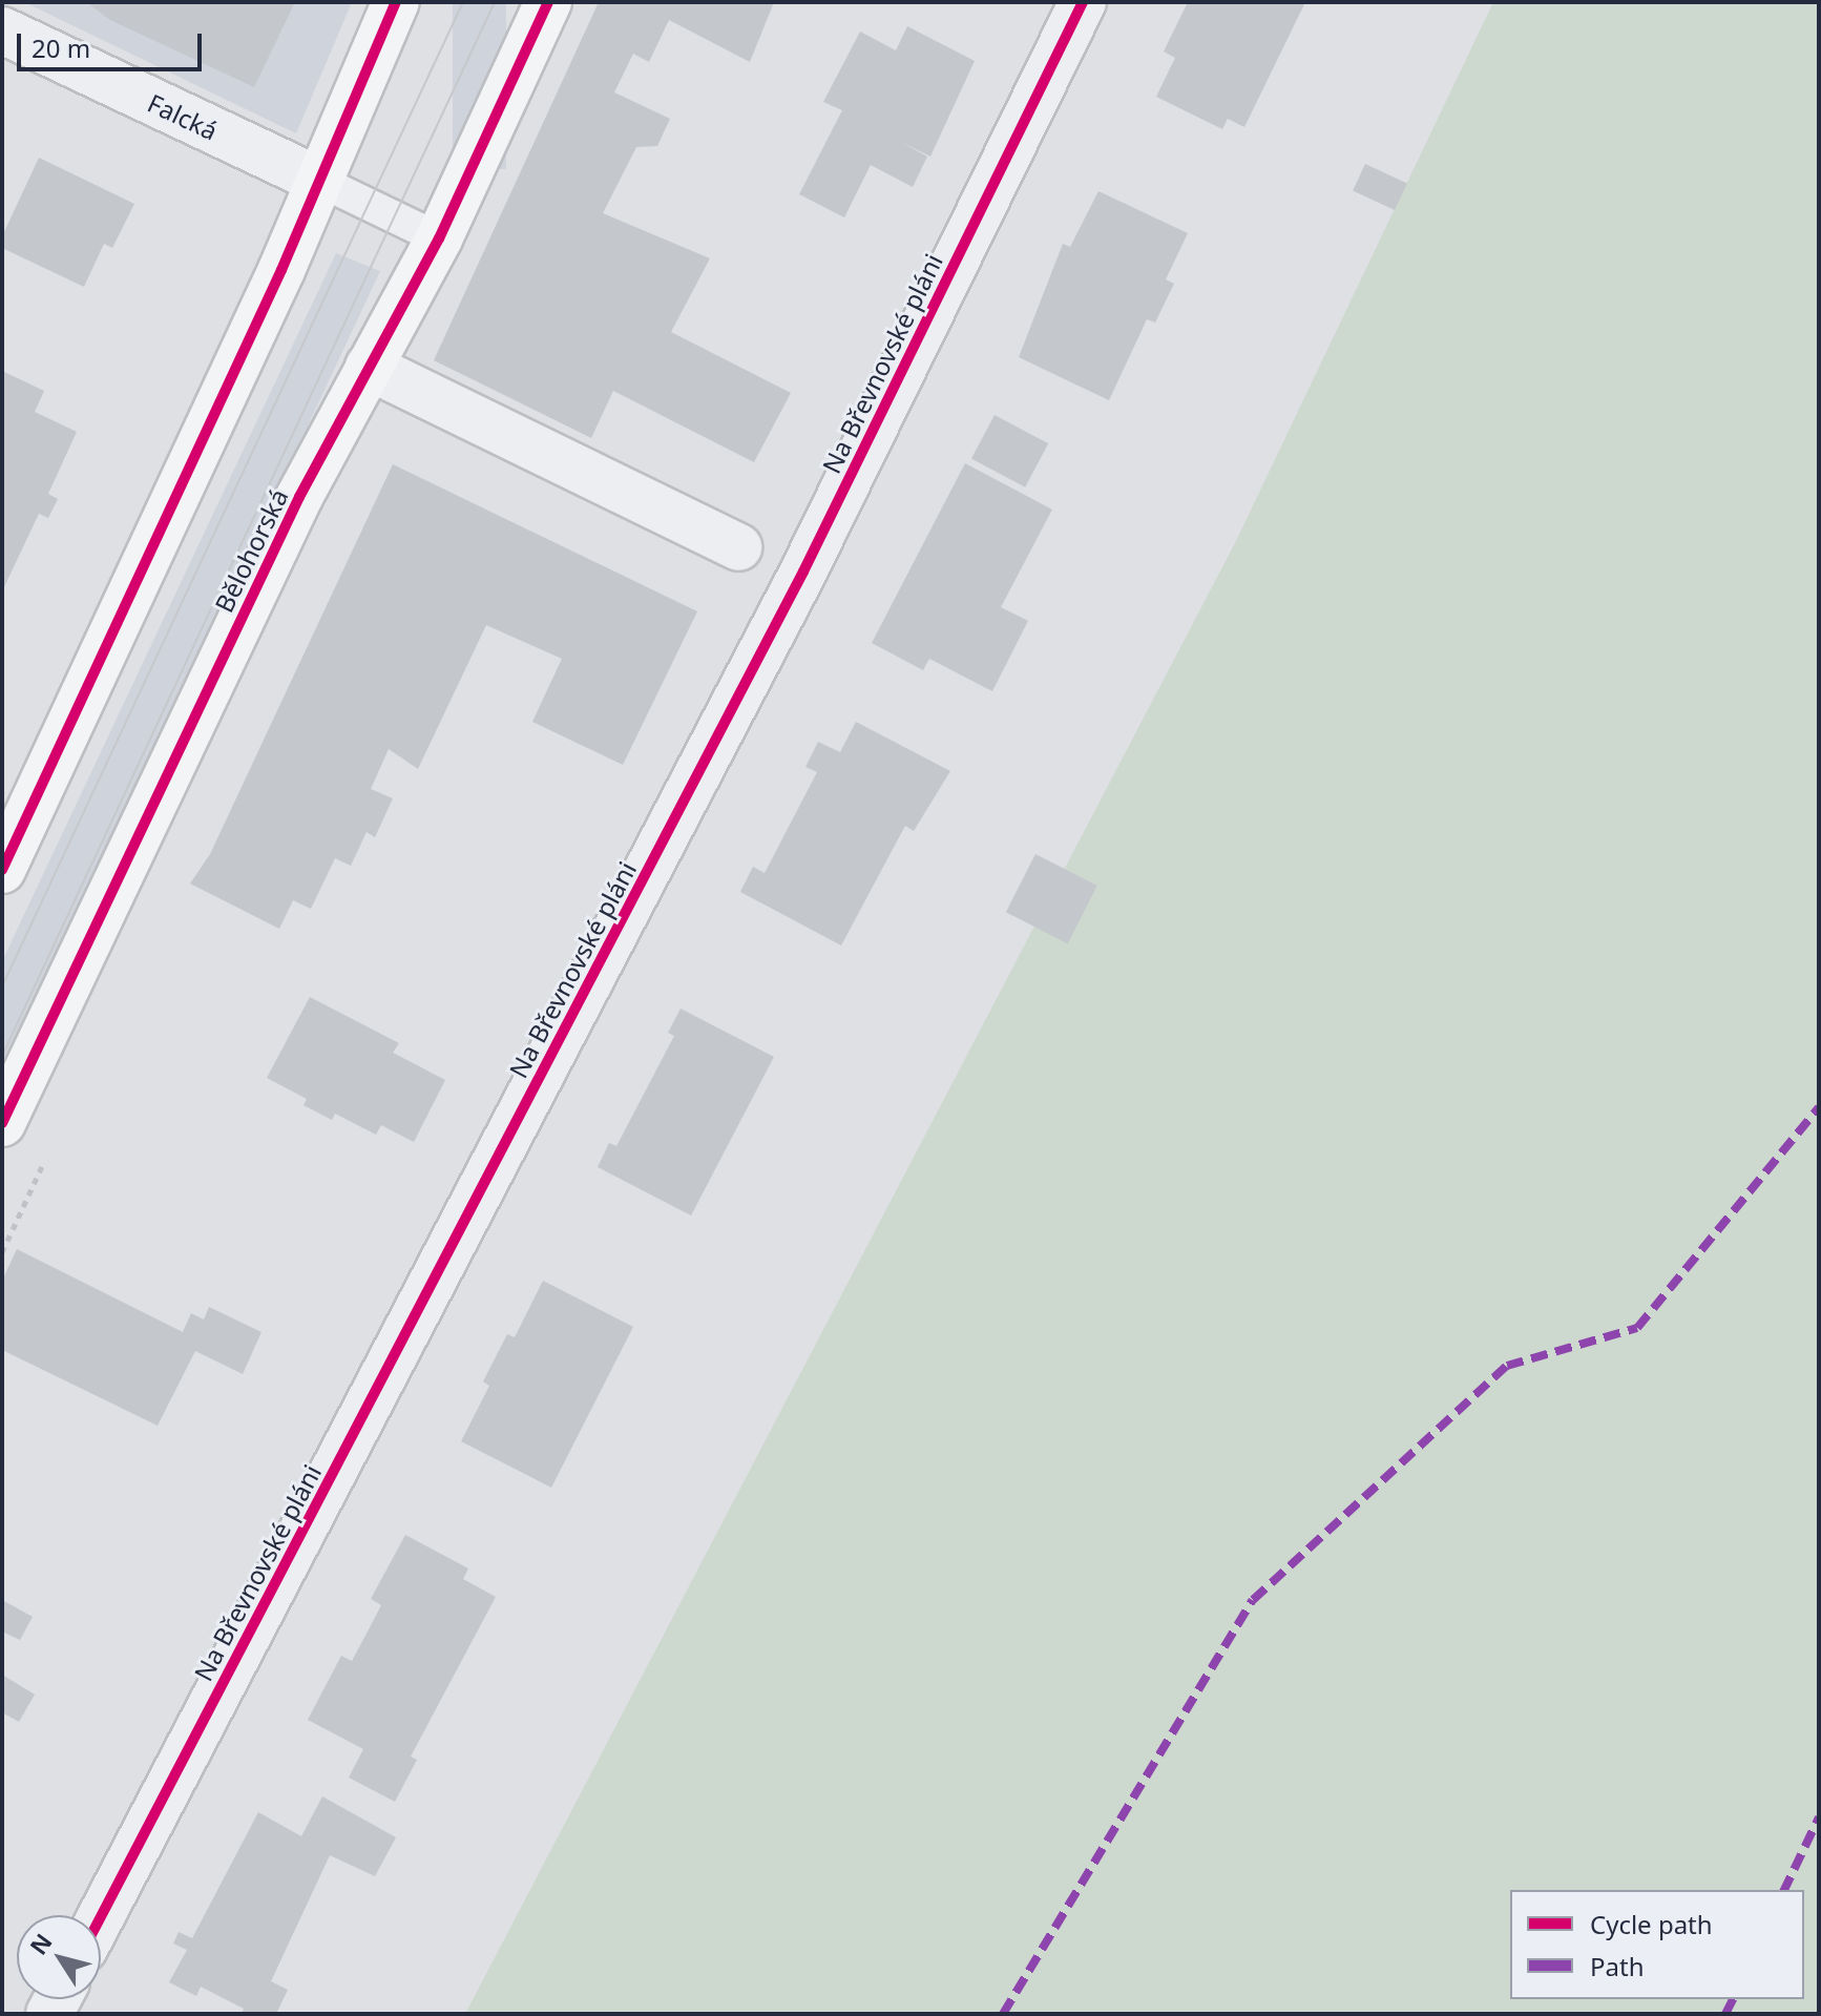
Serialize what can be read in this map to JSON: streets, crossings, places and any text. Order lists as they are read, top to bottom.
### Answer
{
  "streets": {
    "main road": ["Bělohorská"],
    "street": ["Falcká", "Na Břevnovské pláni"]
  },
  "legend": ["Cycle path", "Path"],
  "scale_bar": "20 m",
  "north": "top left"
}
